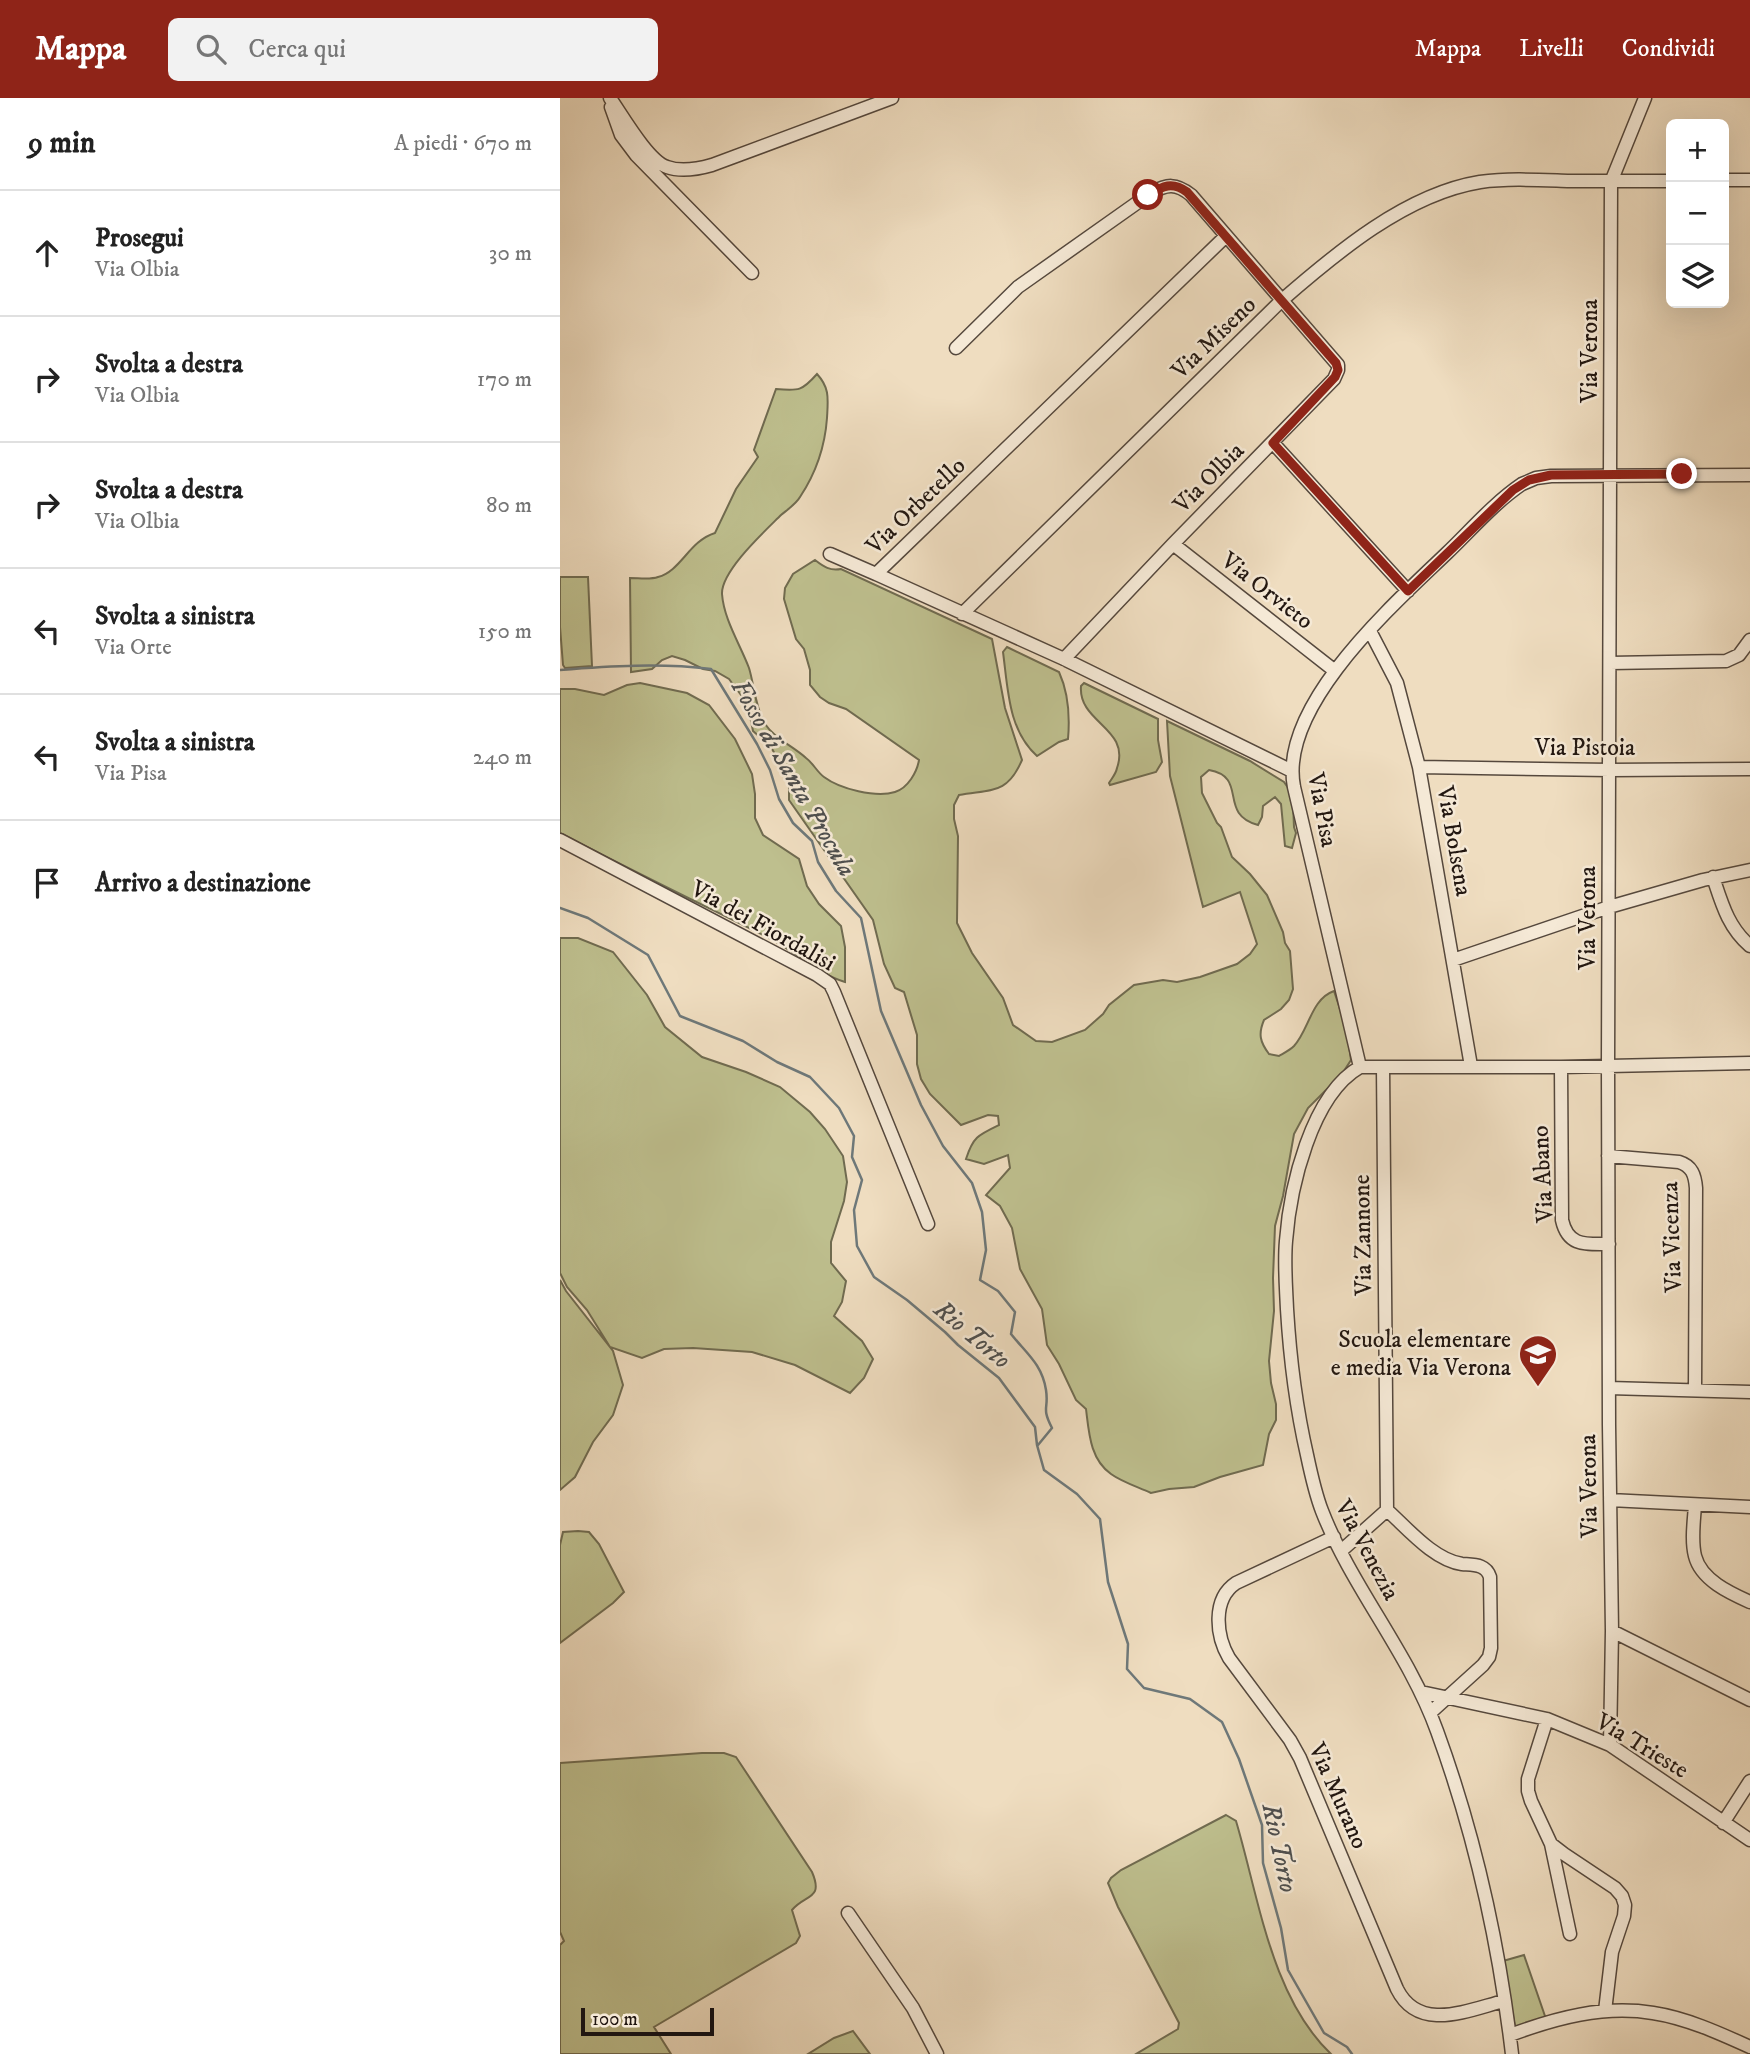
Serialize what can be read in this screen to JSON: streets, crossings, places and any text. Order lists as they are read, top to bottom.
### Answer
{
  "streets": {
    "street": [
      "Via Miseno",
      "Via Verona",
      "Via Olbia",
      "Via Orbetello",
      "Via Orvieto",
      "Via Pistoia",
      "Via Pisa",
      "Via Bolsena",
      "Via dei Fiordalisi",
      "Via Abano",
      "Via Zannone",
      "Via Vicenza",
      "Via Venezia",
      "Via Trieste",
      "Via Murano"
    ]
  },
  "crossings": [
    ["Via Miseno", "Via Verona"],
    ["Via Miseno", "Via Olbia"],
    ["Via Miseno", "Via Orbetello"],
    ["Via Verona", "Via Pistoia"],
    ["Via Verona", "Via Pisa"],
    ["Via Verona", "Via Abano"],
    ["Via Verona", "Via Vicenza"],
    ["Via Verona", "Via Trieste"],
    ["Via Olbia", "Via Orbetello"],
    ["Via Olbia", "Via Orvieto"],
    ["Via Orbetello", "Via Pisa"],
    ["Via Orvieto", "Via Pisa"],
    ["Via Pistoia", "Via Bolsena"],
    ["Via Pisa", "Via Bolsena"],
    ["Via Pisa", "Via Venezia"],
    ["Via Venezia", "Via Trieste"],
    ["Via Venezia", "Via Murano"]
  ],
  "water": ["Fosso di Santa Procula", "Rio Torto"],
  "places": {
    "school or university": ["Scuola elementare e media Via Verona"]
  },
  "scale_bar": "100 m",
  "page": {
    "header": "Mappa",
    "search": "Cerca qui",
    "nav": ["Mappa", "Livelli", "Condividi"],
    "heading": ["9 min", "A piedi · 670 m"],
    "map_buttons": ["+", "−"],
    "list": [
      ["Prosegui", "Via Olbia", "30 m"],
      ["Svolta a destra", "Via Olbia", "170 m"],
      ["Svolta a destra", "Via Olbia", "80 m"],
      ["Svolta a sinistra", "Via Orte", "150 m"],
      ["Svolta a sinistra", "Via Pisa", "240 m"],
      "Arrivo a destinazione"
    ],
    "scale": "100 m"
  }
}
